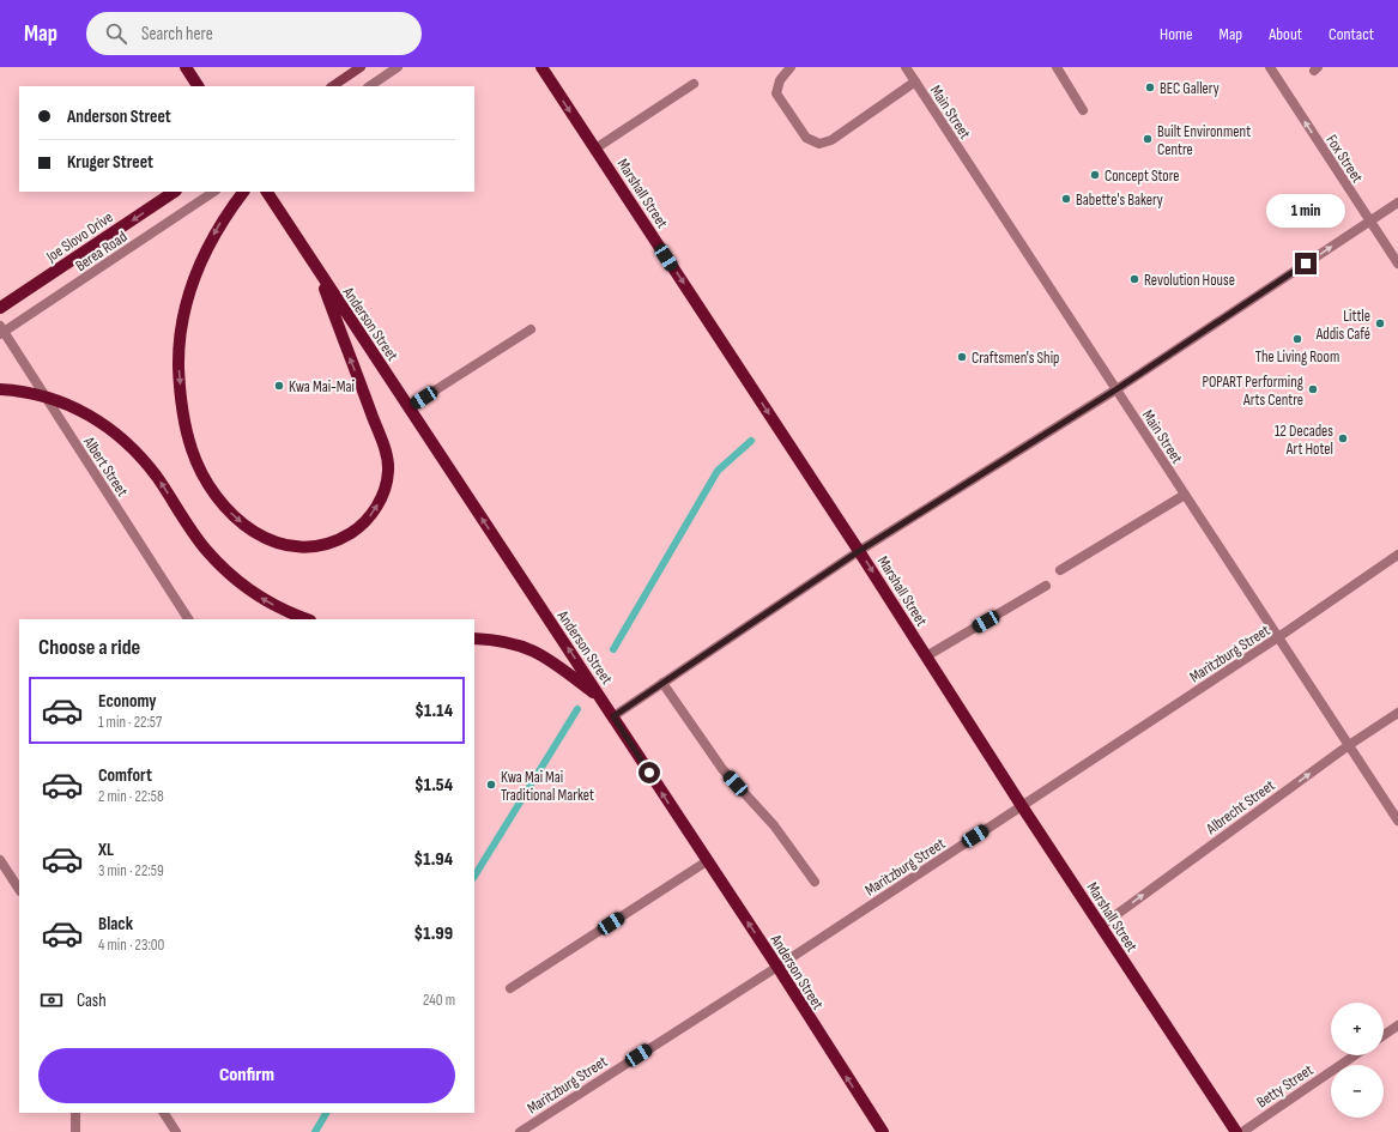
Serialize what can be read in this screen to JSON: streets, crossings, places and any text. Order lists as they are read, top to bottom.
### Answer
{
  "streets": {
    "main road": ["Marshall Street", "Joe Slovo Drive", "Anderson Street"],
    "street": [
      "Main Street",
      "Fox Street",
      "Berea Road",
      "Albert Street",
      "Maritzburg Street",
      "Albrecht Street",
      "Betty Street"
    ]
  },
  "crossings": [
    ["Main Street", "Maritzburg Street"],
    ["Main Street", "Albrecht Street"],
    ["Marshall Street", "Maritzburg Street"],
    ["Marshall Street", "Albrecht Street"],
    ["Berea Road", "Albert Street"],
    ["Anderson Street", "Maritzburg Street"]
  ],
  "one_way": [
    "Fox Street",
    "Marshall Street",
    "Joe Slovo Drive",
    "Anderson Street",
    "Albrecht Street"
  ],
  "places": [
    "BEC Gallery",
    "Built Environment Centre",
    "Concept Store",
    "Babette's Bakery",
    "Revolution House",
    "Little Addis Café",
    "The Living Room",
    "Craftsmen's Ship",
    "Kwa Mai-Mai",
    "POPART Performing Arts Centre",
    "12 Decades Art Hotel",
    "Kwa Mai Mai Traditional Market"
  ],
  "page": {
    "header": "Map",
    "search": "Search here",
    "nav": [
      "Home",
      "Map",
      "About",
      "Contact"
    ],
    "banner": ["Anderson Street", "Kruger Street"],
    "bubble": "1 min",
    "heading": "Choose a ride",
    "list": [
      {
        "name": "Economy",
        "note": "1 min · 22:57",
        "value": "$1.14"
      },
      {
        "name": "Comfort",
        "note": "2 min · 22:58",
        "value": "$1.54"
      },
      {
        "name": "XL",
        "note": "3 min · 22:59",
        "value": "$1.94"
      },
      {
        "name": "Black",
        "note": "4 min · 23:00",
        "value": "$1.99"
      }
    ],
    "pay": ["Cash", "240 m"],
    "map_buttons": ["+", "−"],
    "buttons": "Confirm"
  }
}
